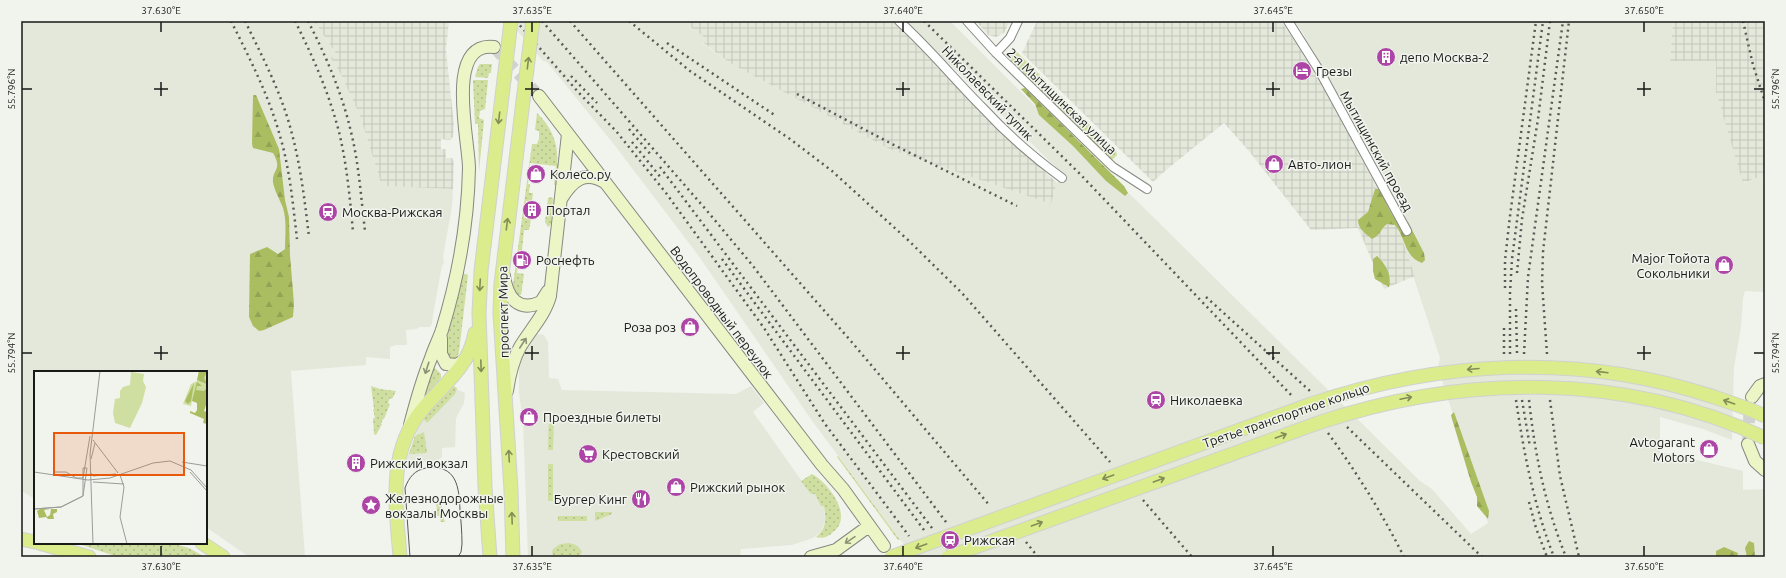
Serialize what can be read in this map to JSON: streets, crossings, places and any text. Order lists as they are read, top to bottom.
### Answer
{
  "streets": {
    "main road": ["проспект Мира", "Водопроводный переулок", "Третье транспортное кольцо"],
    "street": ["Николаевский тупик", "2-я Мытищинская улица", "Мытищинский проезд"]
  },
  "places": {
    "building": ["депо Москва-2", "Портал", "Рижский вокзал"],
    "hotel": ["Грезы"],
    "shop": [
      "Авто-лион",
      "Колесо.ру",
      "Major Тойота Сокольники",
      "Роза роз",
      "Проездные билеты",
      "Avtogarant Motors",
      "Рижский рынок"
    ],
    "station": ["Москва-Рижская", "Николаевка", "Рижская"],
    "fuel station": ["Роснефть"],
    "supermarket": ["Крестовский"],
    "restaurant": ["Бургер Кинг"],
    "place": ["Железнодорожные вокзалы Москвы"]
  },
  "coordinates": [
    "37.630°E",
    "37.635°E",
    "37.640°E",
    "37.645°E",
    "37.650°E",
    "55.796°N",
    "55.794°N"
  ]
}
